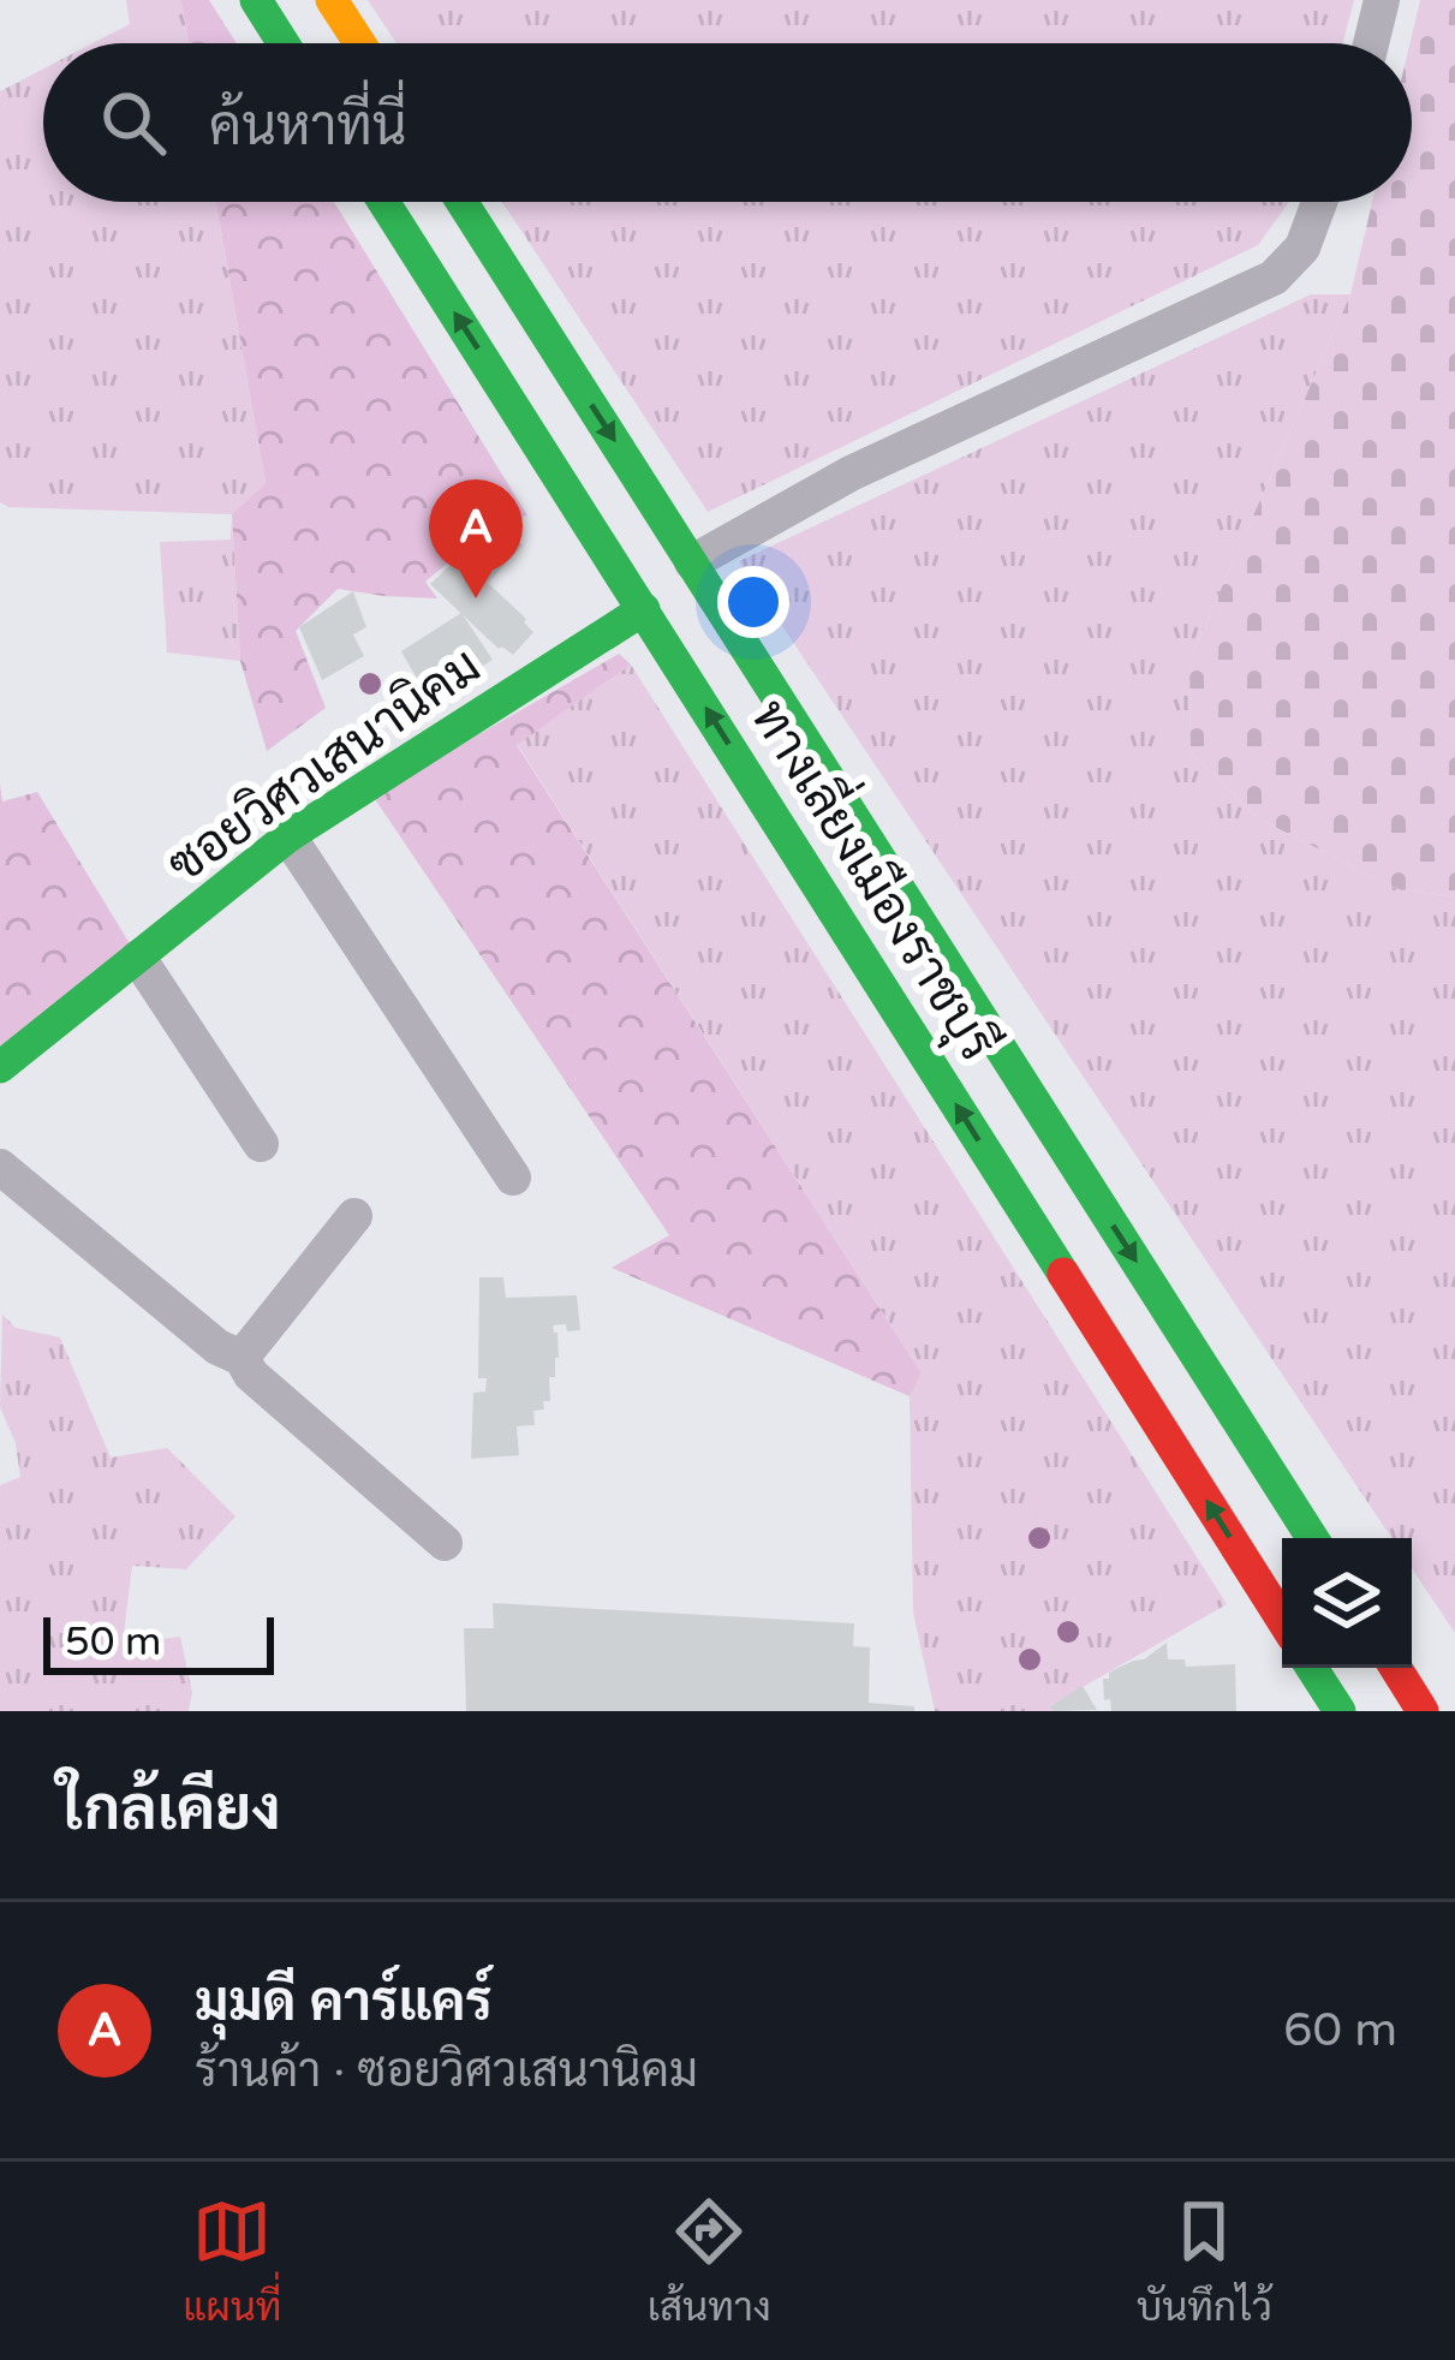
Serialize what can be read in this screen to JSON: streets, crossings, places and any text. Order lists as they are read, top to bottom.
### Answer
{
  "streets": {
    "main road": ["ซอยวิศวเสนานิคม", "ทางเลี่ยงเมืองราชบุรี"]
  },
  "crossings": [
    ["ซอยวิศวเสนานิคม", "ทางเลี่ยงเมืองราชบุรี"]
  ],
  "scale_bar": "50 m",
  "page": {
    "search": "ค้นหาที่นี่",
    "pins": "A",
    "scale": "50 m",
    "heading": "ใกล้เคียง",
    "list": [
      {
        "mark": "A",
        "name": "มุมดี คาร์แคร์",
        "note": "ร้านค้า · ซอยวิศวเสนานิคม",
        "value": "60 m"
      }
    ],
    "nav": ["แผนที่", "เส้นทาง", "บันทึกไว้"]
  }
}
